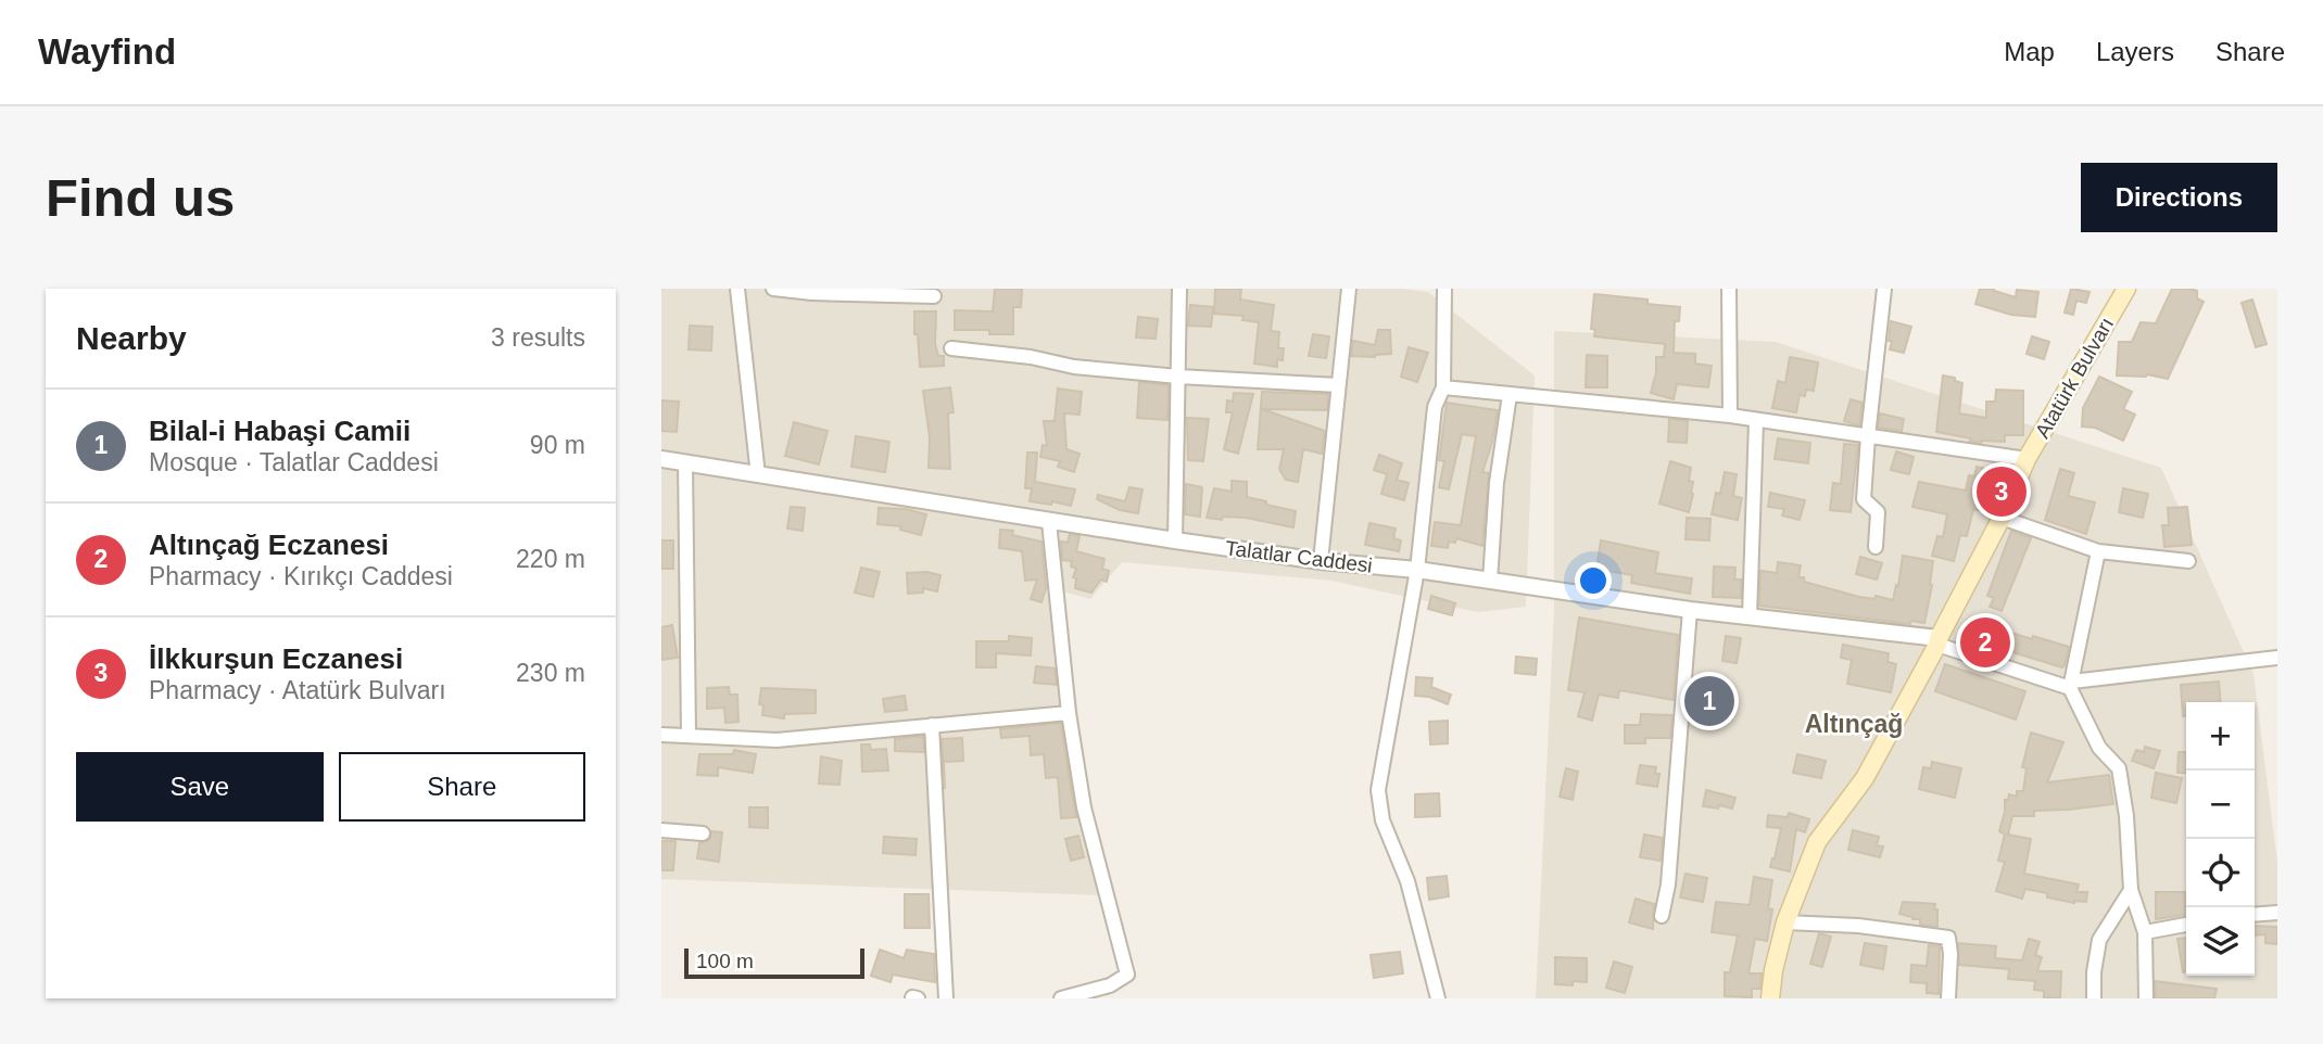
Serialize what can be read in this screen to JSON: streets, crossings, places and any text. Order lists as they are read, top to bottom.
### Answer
{
  "streets": {
    "main road": ["Atatürk Bulvarı"],
    "street": ["Talatlar Caddesi"]
  },
  "crossings": [
    ["Atatürk Bulvarı", "Talatlar Caddesi"]
  ],
  "districts": ["Altınçağ"],
  "scale_bar": "100 m",
  "page": {
    "header": "Wayfind",
    "nav": ["Map", "Layers", "Share"],
    "buttons": [
      "Directions",
      ["Save", "Share"]
    ],
    "title": "Find us",
    "heading": ["Nearby", "3 results"],
    "list": [
      {
        "mark": "1",
        "name": "Bilal-i Habaşi Camii",
        "note": "Mosque · Talatlar Caddesi",
        "value": "90 m"
      },
      {
        "mark": "2",
        "name": "Altınçağ Eczanesi",
        "note": "Pharmacy · Kırıkçı Caddesi",
        "value": "220 m"
      },
      {
        "mark": "3",
        "name": "İlkkurşun Eczanesi",
        "note": "Pharmacy · Atatürk Bulvarı",
        "value": "230 m"
      }
    ],
    "pins": ["3", "2", "1"],
    "map_buttons": ["+", "−"],
    "scale": "100 m"
  }
}
